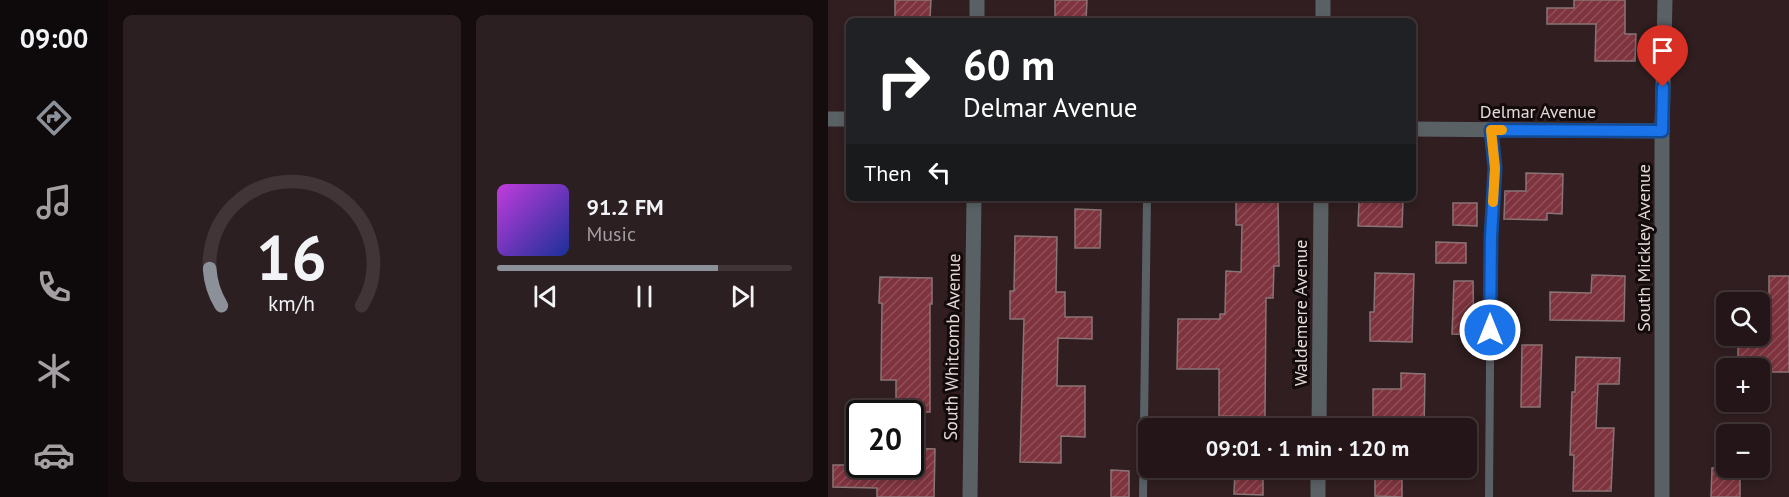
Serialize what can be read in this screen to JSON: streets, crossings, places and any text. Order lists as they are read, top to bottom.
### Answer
{
  "streets": {
    "street": [
      "Delmar Avenue",
      "South Mickley Avenue",
      "Waldemere Avenue",
      "South Whitcomb Avenue"
    ]
  },
  "crossings": [
    ["Delmar Avenue", "South Mickley Avenue"]
  ],
  "page": {
    "tabs": "09:00",
    "turn": ["60 m", "Delmar Avenue"],
    "then": "Then",
    "song": ["91.2 FM", "Music"],
    "map_buttons": ["+", "−"],
    "limit": "20",
    "trip": "09:01 · 1 min · 120 m",
    "gauge": ["16", "km/h"]
  }
}
